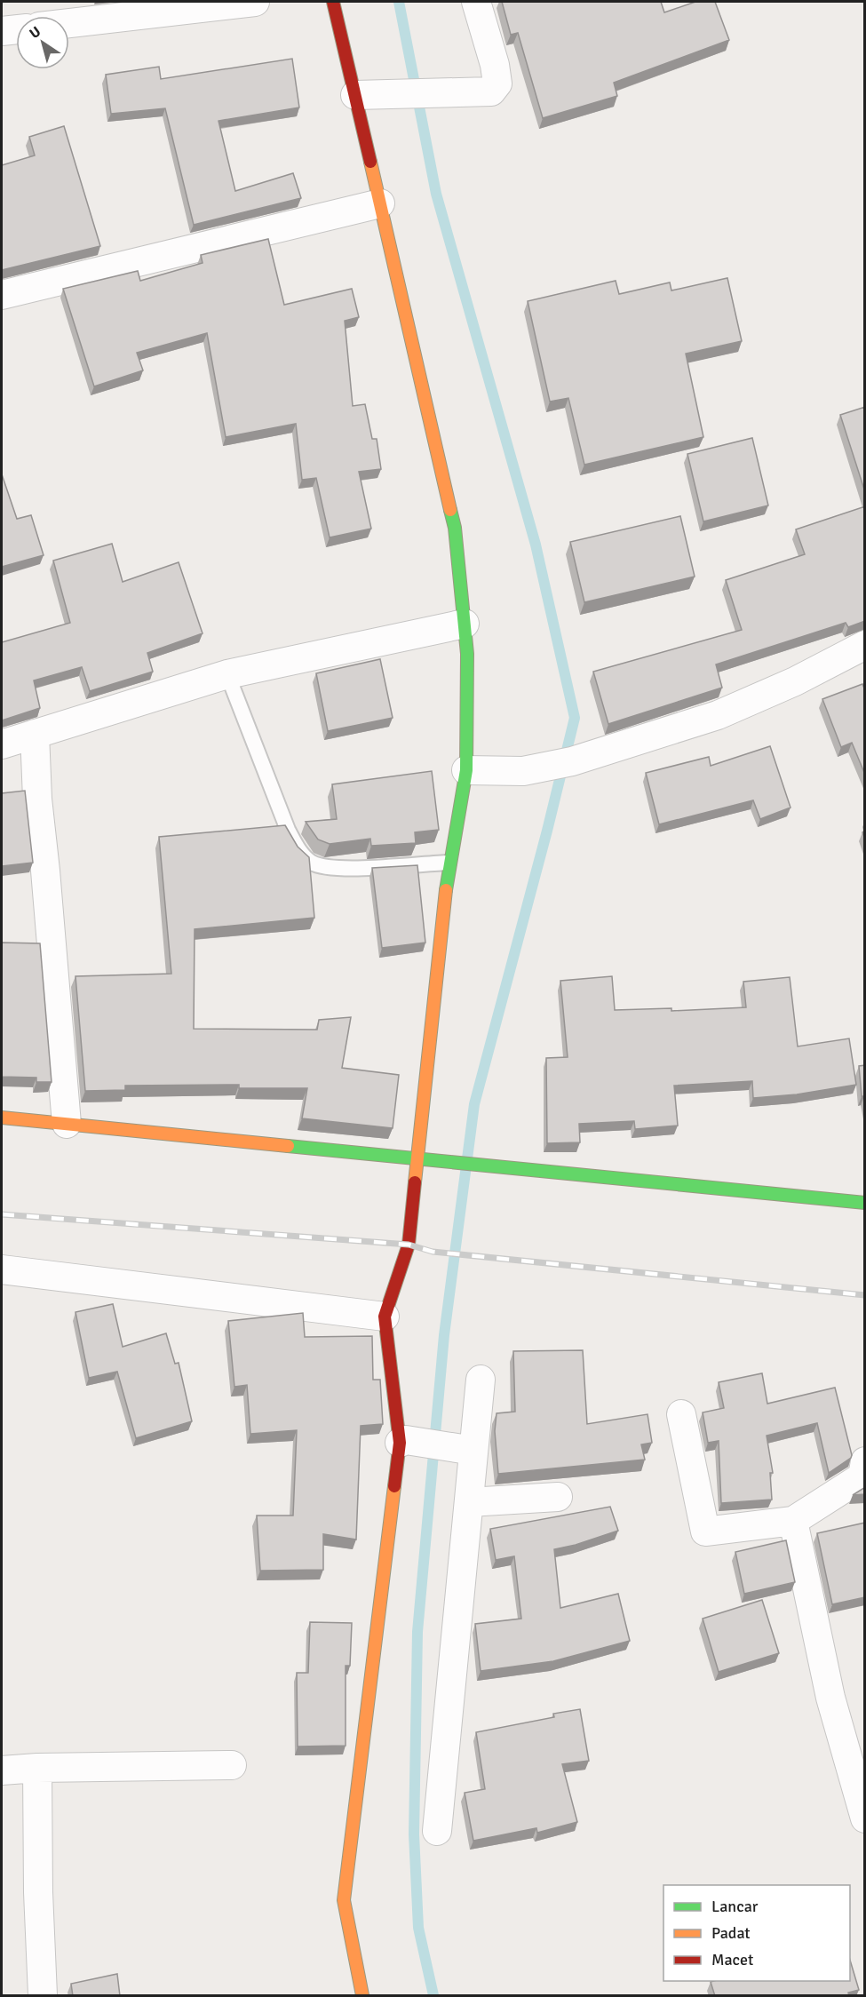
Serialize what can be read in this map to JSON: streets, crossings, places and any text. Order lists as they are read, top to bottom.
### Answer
{
  "legend": ["Lancar", "Padat", "Macet"],
  "north": "top left"
}
